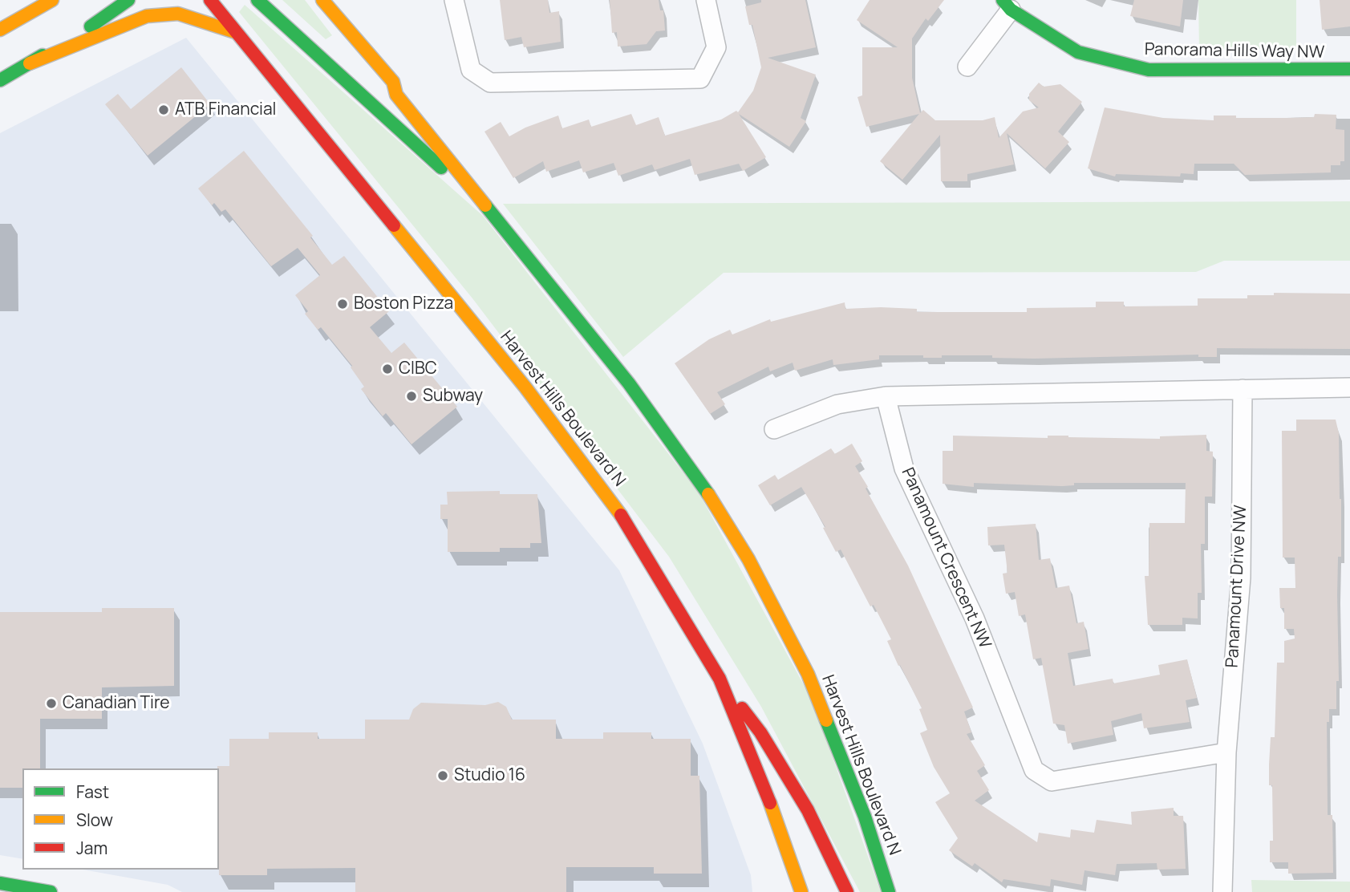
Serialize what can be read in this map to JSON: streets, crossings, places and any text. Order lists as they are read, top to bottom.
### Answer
{
  "streets": {
    "main road": ["Panorama Hills Way NW", "Harvest Hills Boulevard N"],
    "street": ["Panamount Crescent NW", "Panamount Drive NW"]
  },
  "crossings": [
    ["Panamount Crescent NW", "Panamount Drive NW"]
  ],
  "places": [
    "ATB Financial",
    "Boston Pizza",
    "CIBC",
    "Subway",
    "Canadian Tire",
    "Studio 16"
  ],
  "legend": ["Fast", "Slow", "Jam"]
}
